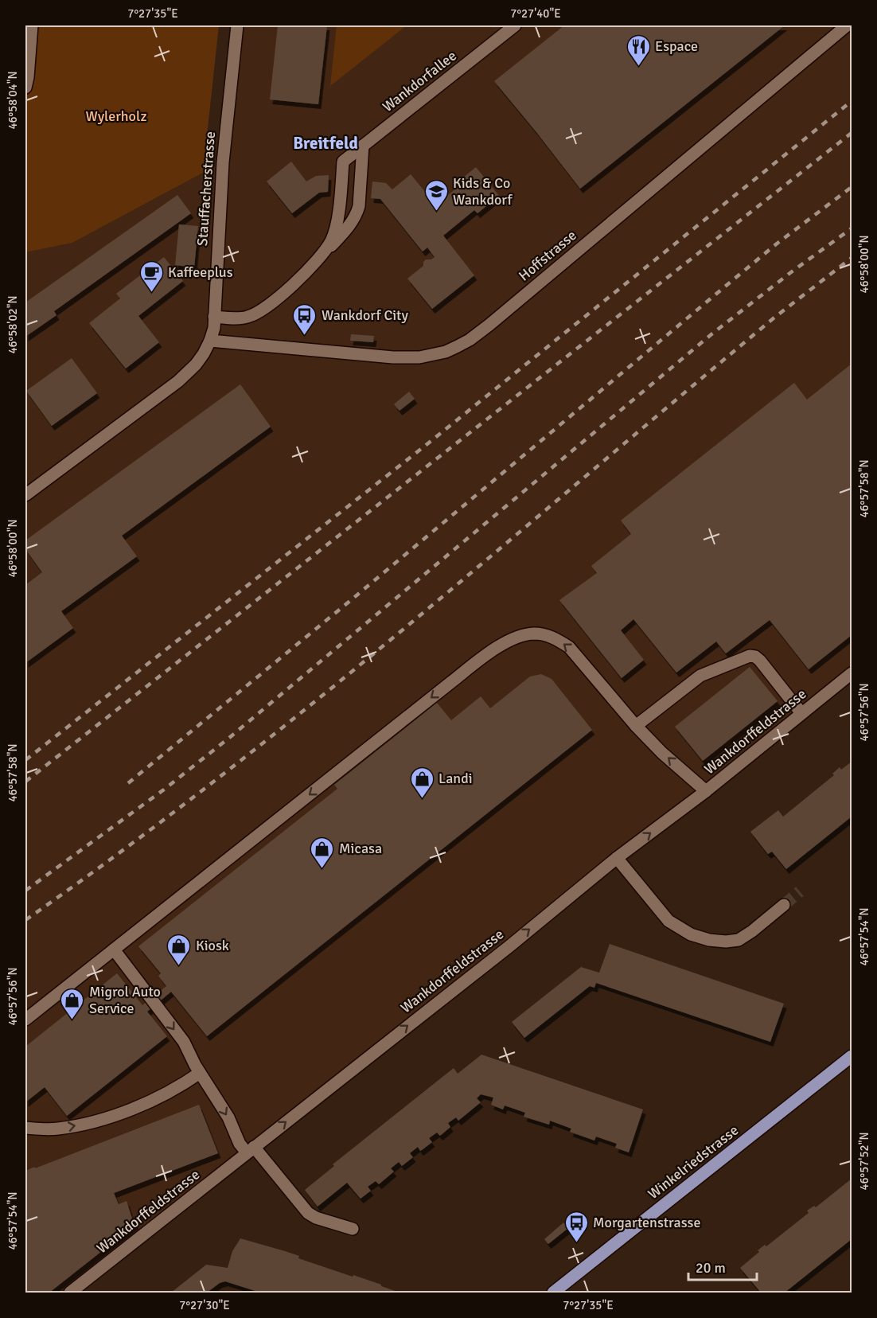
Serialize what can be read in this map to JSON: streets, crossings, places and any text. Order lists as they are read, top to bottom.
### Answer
{
  "streets": {
    "main road": ["Winkelriedstrasse"],
    "street": [
      "Wankdorfallee",
      "Stauffacherstrasse",
      "Hoffstrasse",
      "Wankdorffeldstrasse"
    ]
  },
  "crossings": [
    ["Stauffacherstrasse", "Hoffstrasse"]
  ],
  "one_way": ["Wankdorffeldstrasse"],
  "districts": ["Breitfeld"],
  "parks": ["Wylerholz"],
  "places": {
    "restaurant": ["Espace"],
    "school or university": ["Kids & Co Wankdorf"],
    "cafe": ["Kaffeeplus"],
    "bus stop": ["Wankdorf City", "Morgartenstrasse"],
    "shop": [
      "Landi",
      "Micasa",
      "Kiosk",
      "Migrol Auto Service"
    ]
  },
  "scale_bar": "20 m",
  "coordinates": [
    "7°27'35\"E",
    "7°27'40\"E",
    "46°58'04\"N",
    "46°58'00\"N",
    "46°58'02\"N",
    "46°57'58\"N",
    "46°57'56\"N",
    "46°57'54\"N",
    "46°57'52\"N",
    "7°27'30\"E"
  ]
}
